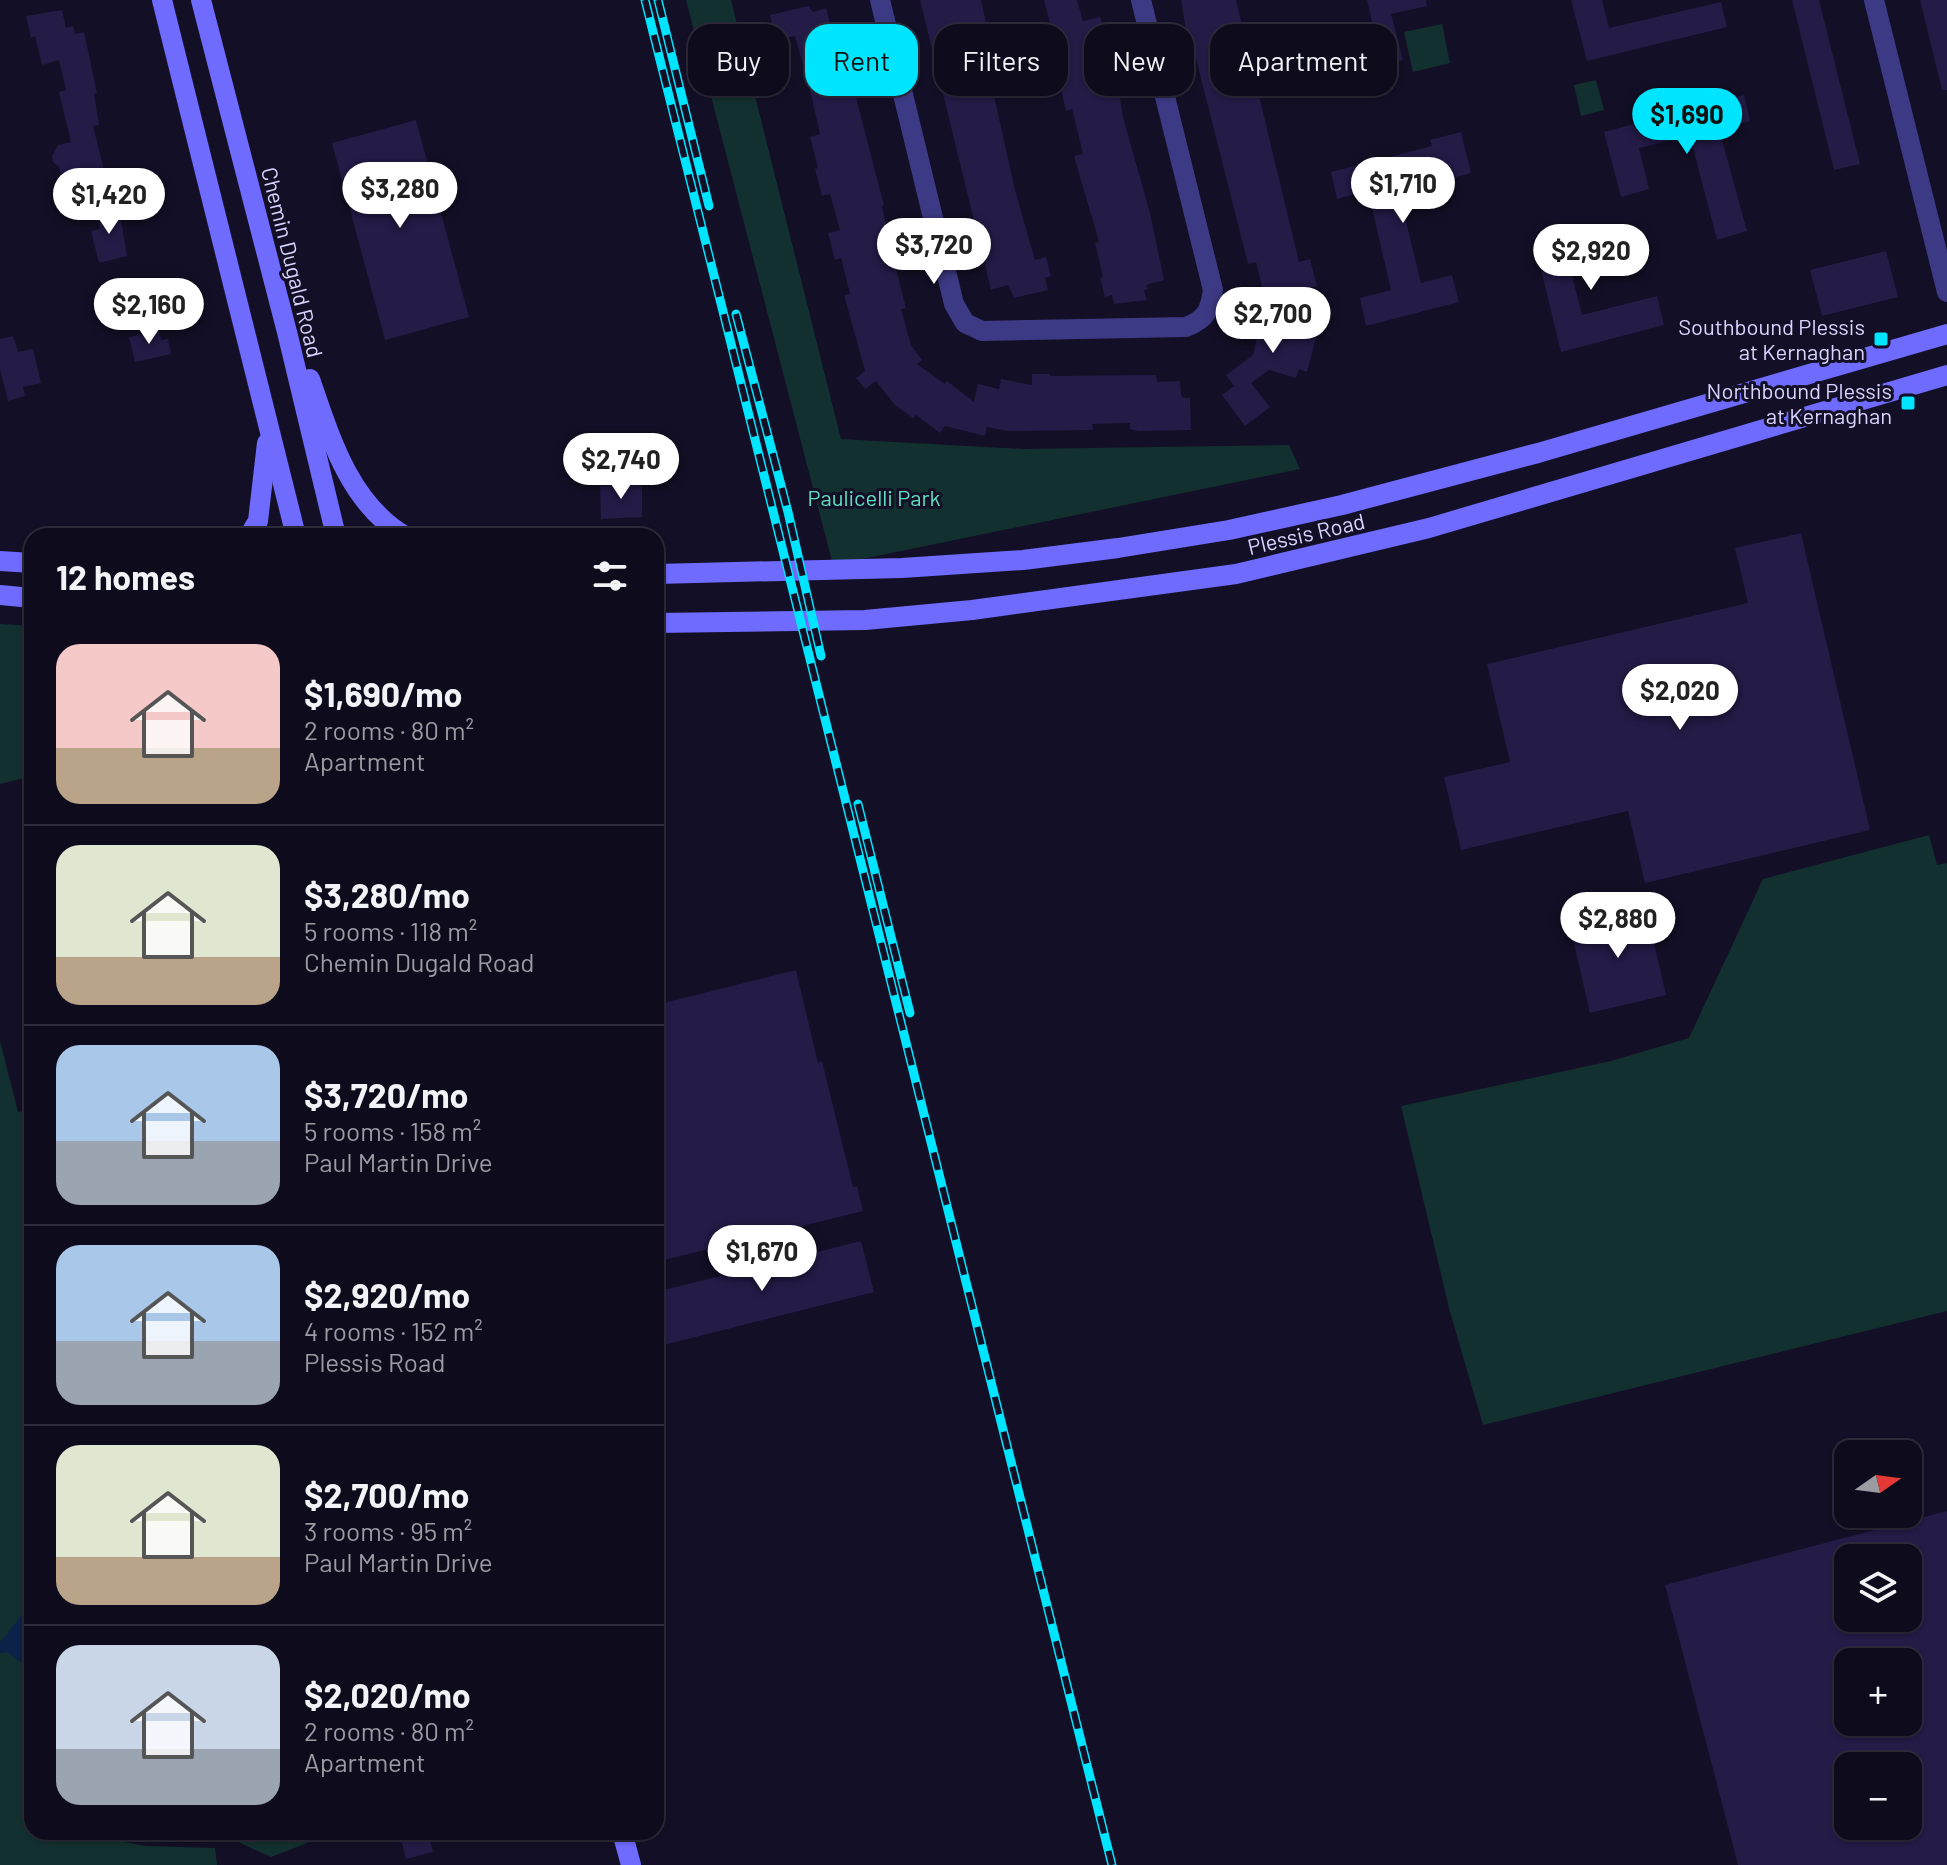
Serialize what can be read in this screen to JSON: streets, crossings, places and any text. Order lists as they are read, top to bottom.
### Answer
{
  "streets": {
    "main road": ["Chemin Dugald Road", "Plessis Road"]
  },
  "parks": ["Paulicelli Park"],
  "places": {
    "transit": ["Southbound Plessis at Kernaghan", "Northbound Plessis at Kernaghan"]
  },
  "north": "right",
  "page": {
    "chip": [
      "Buy",
      "Rent",
      "Filters",
      "New",
      "Apartment"
    ],
    "price": [
      "$1,690",
      "$1,710",
      "$3,280",
      "$1,420",
      "$3,720",
      "$2,920",
      "$2,160",
      "$2,700",
      "$2,740",
      "$2,020",
      "$2,880",
      "$1,670"
    ],
    "heading": "12 homes",
    "list": [
      {
        "name": "$1,690/mo",
        "note": "2 rooms · 80 m² · Apartment"
      },
      {
        "name": "$3,280/mo",
        "note": "5 rooms · 118 m² · Chemin Dugald Road"
      },
      {
        "name": "$3,720/mo",
        "note": "5 rooms · 158 m² · Paul Martin Drive"
      },
      {
        "name": "$2,920/mo",
        "note": "4 rooms · 152 m² · Plessis Road"
      },
      {
        "name": "$2,700/mo",
        "note": "3 rooms · 95 m² · Paul Martin Drive"
      },
      {
        "name": "$2,020/mo",
        "note": "2 rooms · 80 m² · Apartment"
      }
    ],
    "map_buttons": ["+", "−"]
  }
}
